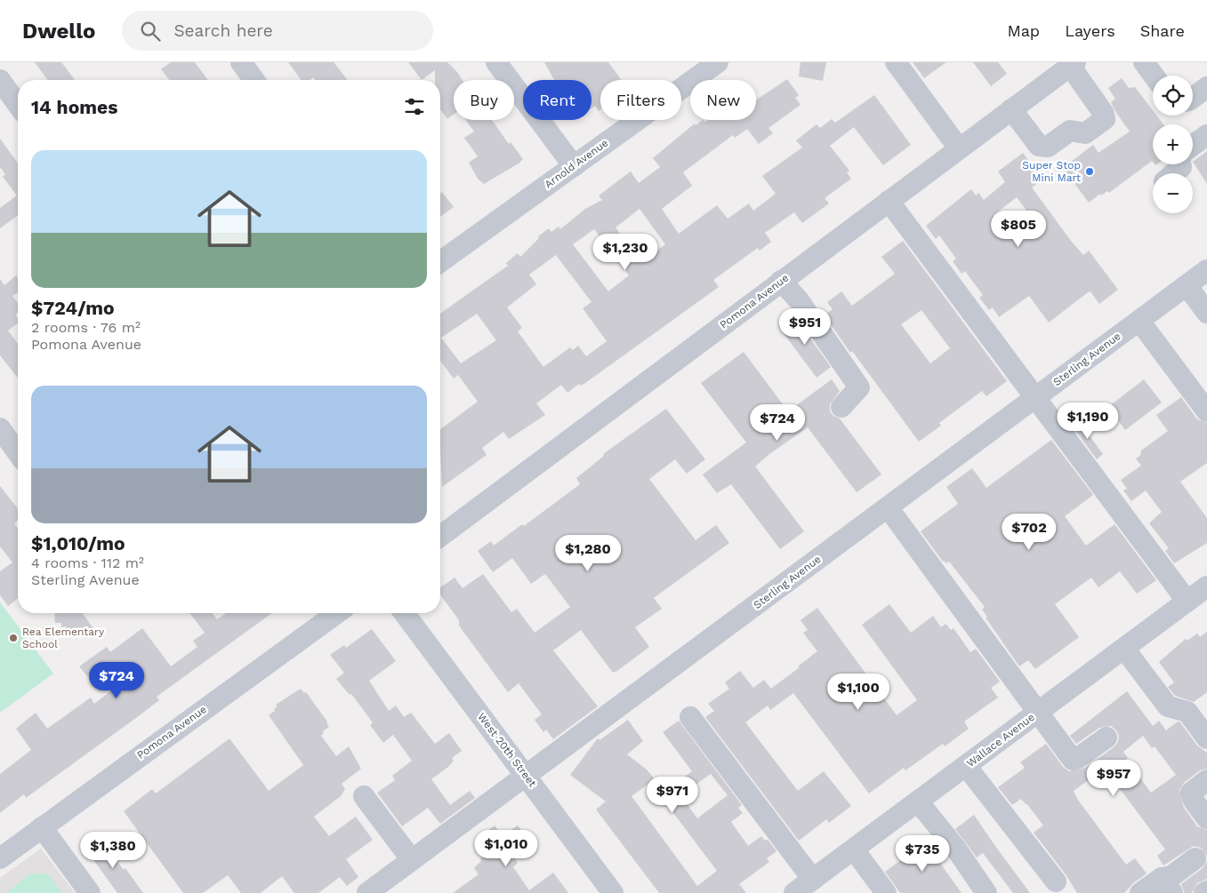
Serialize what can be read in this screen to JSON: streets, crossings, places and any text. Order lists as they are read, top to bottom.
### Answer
{
  "streets": {
    "street": [
      "Arnold Avenue",
      "Pomona Avenue",
      "Sterling Avenue",
      "Wallace Avenue",
      "West 20th Street"
    ]
  },
  "crossings": [
    ["Sterling Avenue", "West 20th Street"]
  ],
  "places": ["Super Stop Mini Mart", "Rea Elementary School"],
  "page": {
    "header": "Dwello",
    "search": "Search here",
    "nav": ["Map", "Layers", "Share"],
    "map_buttons": ["+", "−"],
    "chip": [
      "Buy",
      "Rent",
      "Filters",
      "New"
    ],
    "heading": "14 homes",
    "list": [
      {
        "name": "$724/mo",
        "note": "2 rooms · 76 m² · Pomona Avenue"
      },
      {
        "name": "$1,010/mo",
        "note": "4 rooms · 112 m² · Sterling Avenue"
      }
    ],
    "price": [
      "$805",
      "$1,230",
      "$951",
      "$1,190",
      "$724",
      "$702",
      "$1,280",
      "$724",
      "$1,100",
      "$957",
      "$971",
      "$1,010",
      "$1,380",
      "$735"
    ]
  }
}
